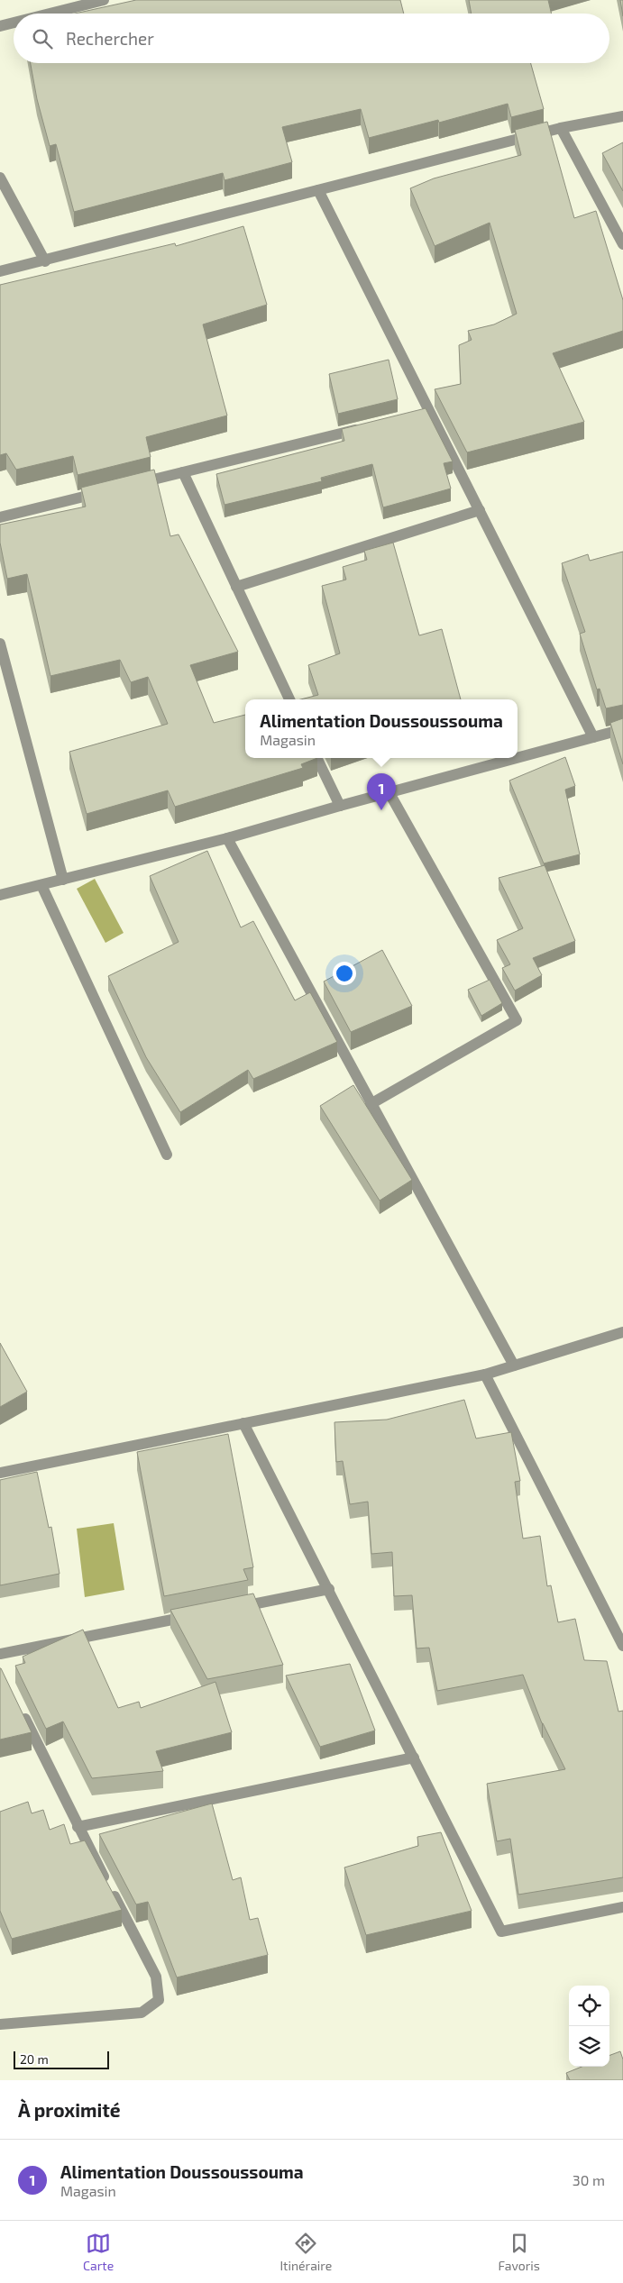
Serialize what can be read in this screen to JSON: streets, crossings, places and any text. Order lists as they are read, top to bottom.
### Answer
{
  "scale_bar": "20 m",
  "page": {
    "search": "Rechercher",
    "popup": ["Alimentation Doussoussouma", "Magasin"],
    "pins": "1",
    "scale": "20 m",
    "heading": "À proximité",
    "list": [
      {
        "mark": "1",
        "name": "Alimentation Doussoussouma",
        "note": "Magasin",
        "value": "30 m"
      }
    ],
    "nav": ["Carte", "Itinéraire", "Favoris"]
  }
}
